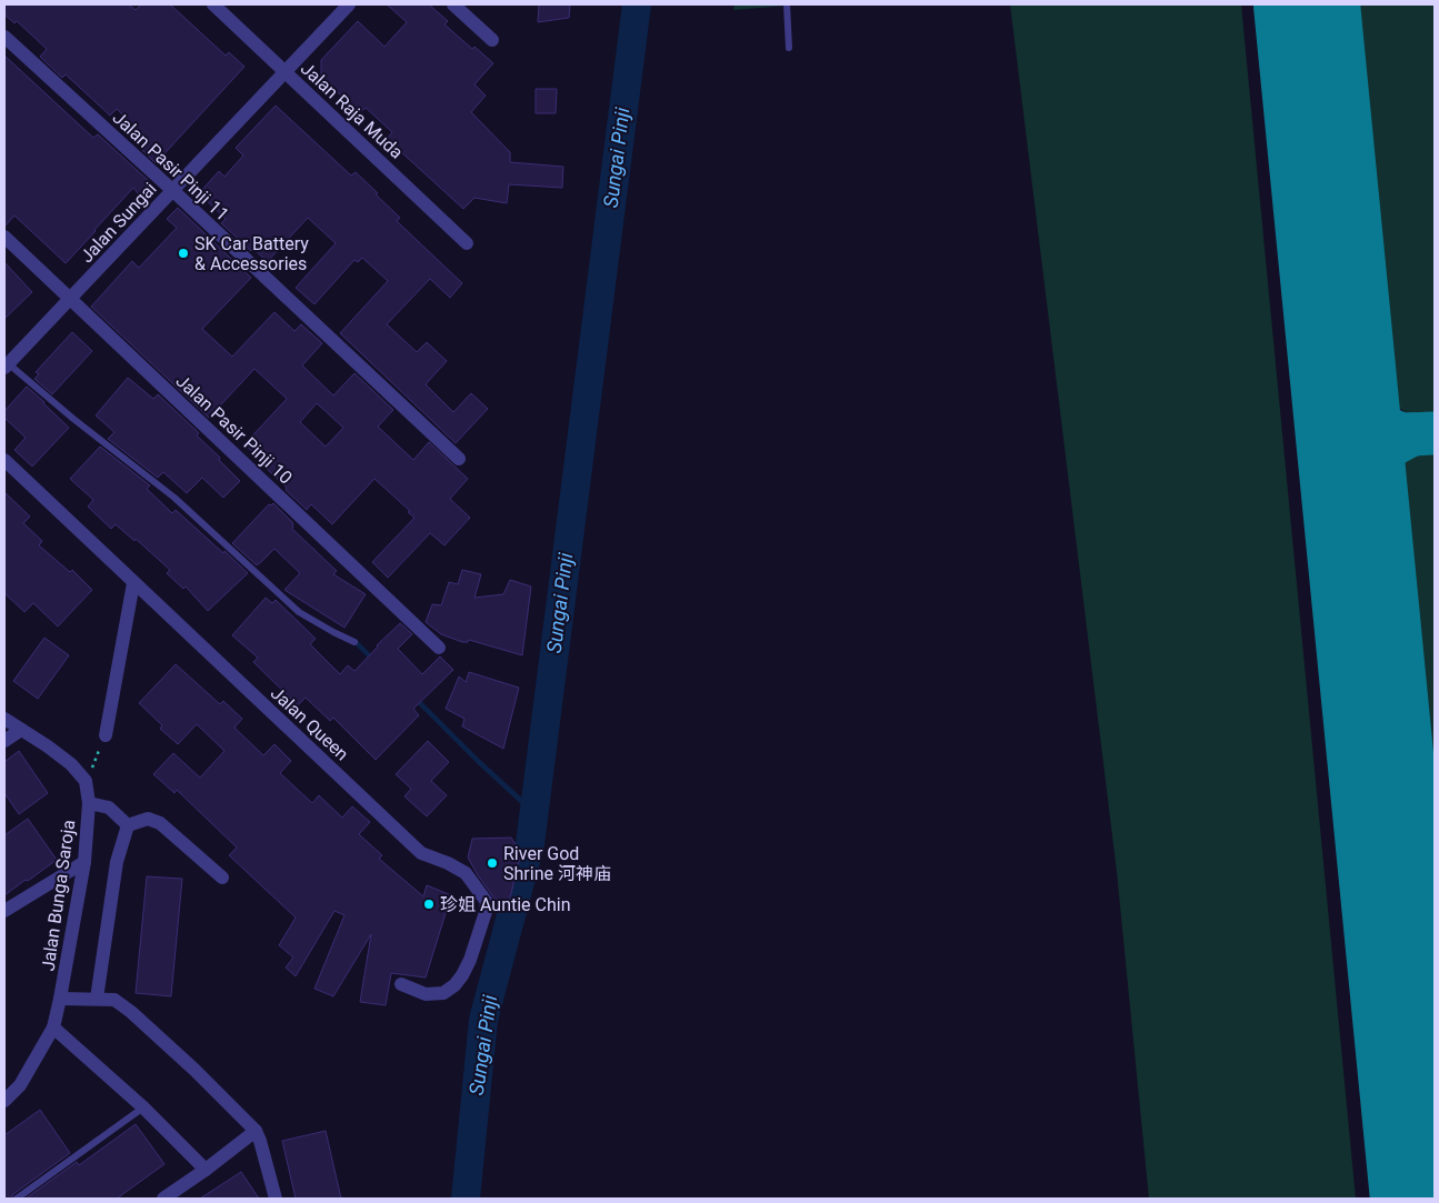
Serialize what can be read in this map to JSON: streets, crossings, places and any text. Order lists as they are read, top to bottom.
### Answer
{
  "streets": {
    "street": [
      "Jalan Raja Muda",
      "Jalan Pasir Pinji 11",
      "Jalan Sungai",
      "Jalan Pasir Pinji 10",
      "Jalan Queen",
      "Jalan Bunga Saroja"
    ]
  },
  "crossings": [
    ["Jalan Raja Muda", "Jalan Sungai"],
    ["Jalan Pasir Pinji 11", "Jalan Sungai"],
    ["Jalan Sungai", "Jalan Pasir Pinji 10"]
  ],
  "water": ["Sungai Pinji"],
  "places": ["SK Car Battery & Accessories", "River God Shrine 河神庙", "珍姐 Auntie Chin"]
}
